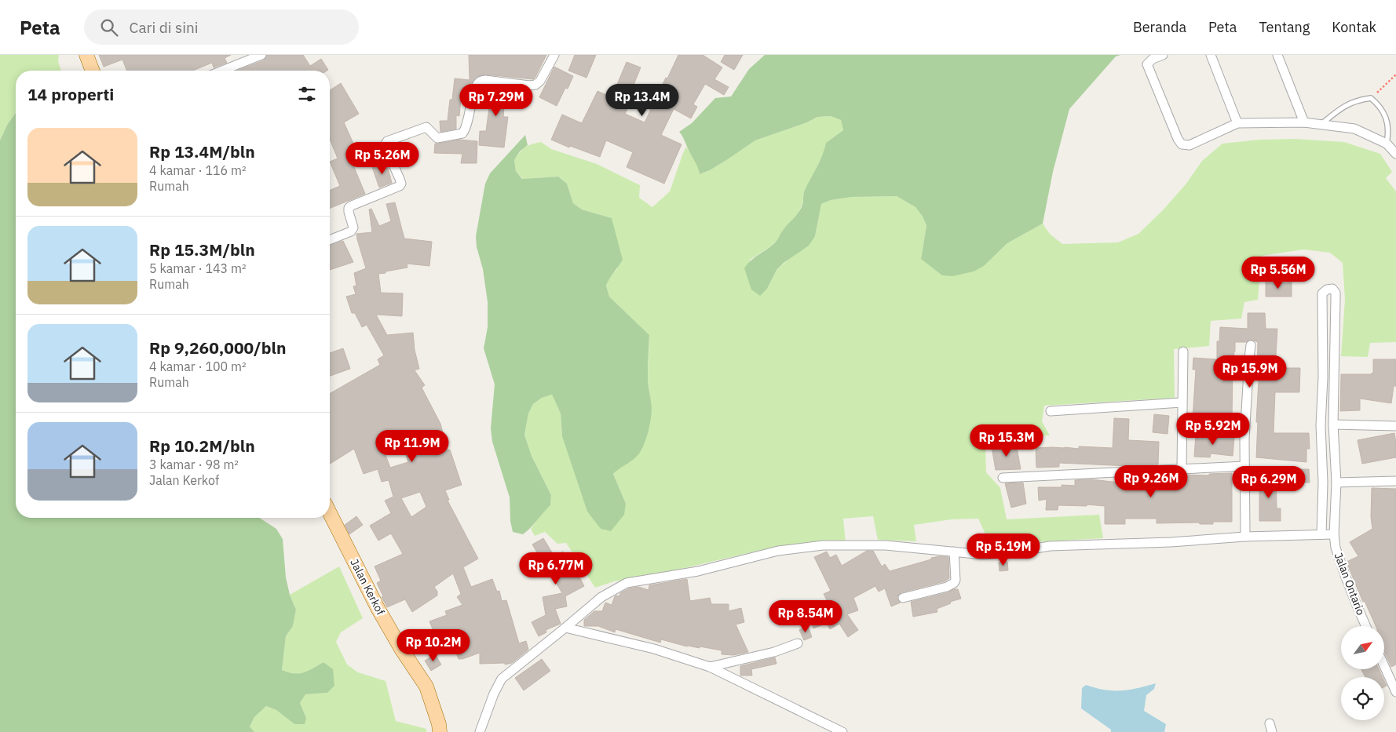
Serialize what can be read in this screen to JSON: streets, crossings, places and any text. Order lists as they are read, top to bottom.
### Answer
{
  "streets": {
    "main road": ["Jalan Kerkof"],
    "street": ["Jalan Ontario"]
  },
  "north": "top right",
  "page": {
    "header": "Peta",
    "search": "Cari di sini",
    "nav": [
      "Beranda",
      "Peta",
      "Tentang",
      "Kontak"
    ],
    "heading": "14 properti",
    "price": [
      "Rp 7.29M",
      "Rp 13.4M",
      "Rp 5.26M",
      "Rp 5.56M",
      "Rp 15.9M",
      "Rp 5.92M",
      "Rp 15.3M",
      "Rp 11.9M",
      "Rp 9.26M",
      "Rp 6.29M",
      "Rp 5.19M",
      "Rp 6.77M",
      "Rp 8.54M",
      "Rp 10.2M"
    ],
    "list": [
      {
        "name": "Rp 13.4M/bln",
        "note": "4 kamar · 116 m² · Rumah"
      },
      {
        "name": "Rp 15.3M/bln",
        "note": "5 kamar · 143 m² · Rumah"
      },
      {
        "name": "Rp 9,260,000/bln",
        "note": "4 kamar · 100 m² · Rumah"
      },
      {
        "name": "Rp 10.2M/bln",
        "note": "3 kamar · 98 m² · Jalan Kerkof"
      }
    ]
  }
}
